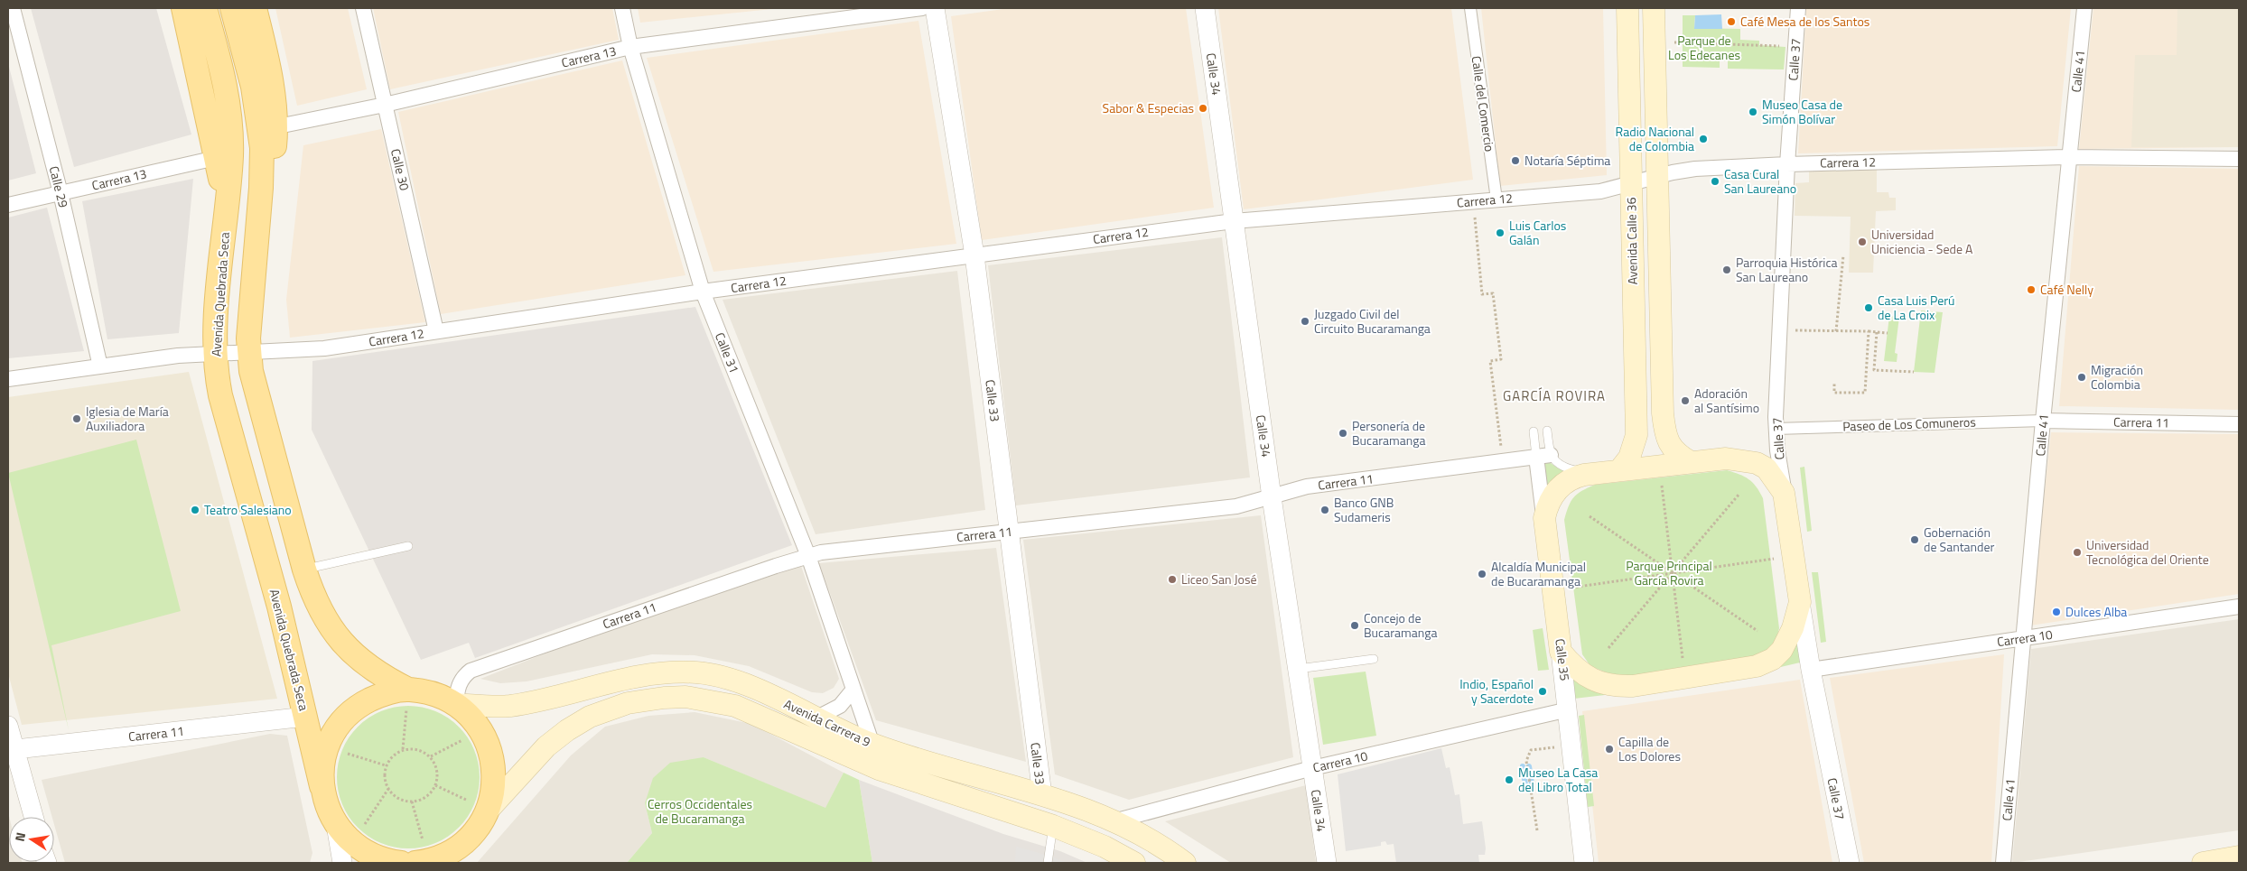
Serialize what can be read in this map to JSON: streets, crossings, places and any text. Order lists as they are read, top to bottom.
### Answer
{
  "streets": {
    "main road": [
      "Calle 37",
      "Avenida Calle 36",
      "Avenida Quebrada Seca",
      "Calle 35",
      "Avenida Carrera 9"
    ],
    "street": [
      "Carrera 13",
      "Calle 41",
      "Calle 34",
      "Calle del Comercio",
      "Carrera 12",
      "Calle 30",
      "Calle 29",
      "Calle 31",
      "Calle 33",
      "Carrera 11",
      "Paseo de Los Comuneros",
      "Carrera 10"
    ]
  },
  "crossings": [
    ["Carrera 13", "Calle 30"],
    ["Carrera 13", "Calle 29"],
    ["Carrera 13", "Avenida Quebrada Seca"],
    ["Carrera 13", "Calle 31"],
    ["Calle 37", "Carrera 12"],
    ["Calle 37", "Paseo de Los Comuneros"],
    ["Calle 37", "Carrera 10"],
    ["Calle 41", "Carrera 12"],
    ["Calle 41", "Carrera 11"],
    ["Calle 41", "Paseo de Los Comuneros"],
    ["Calle 41", "Carrera 10"],
    ["Calle 34", "Carrera 12"],
    ["Calle 34", "Carrera 11"],
    ["Calle 34", "Carrera 10"],
    ["Calle del Comercio", "Carrera 12"],
    ["Carrera 12", "Calle 30"],
    ["Carrera 12", "Calle 29"],
    ["Carrera 12", "Avenida Calle 36"],
    ["Carrera 12", "Avenida Quebrada Seca"],
    ["Carrera 12", "Calle 31"],
    ["Carrera 12", "Calle 33"],
    ["Avenida Quebrada Seca", "Carrera 11"],
    ["Calle 31", "Carrera 11"],
    ["Calle 31", "Avenida Carrera 9"],
    ["Calle 33", "Carrera 11"],
    ["Calle 33", "Avenida Carrera 9"],
    ["Carrera 11", "Paseo de Los Comuneros"],
    ["Carrera 11", "Calle 35"],
    ["Carrera 11", "Avenida Carrera 9"],
    ["Carrera 10", "Calle 35"],
    ["Carrera 10", "Avenida Carrera 9"]
  ],
  "districts": ["GARCÍA ROVIRA"],
  "parks": ["Parque de Los Edecanes", "Parque Principal García Rovira", "Cerros Occidentales de Bucaramanga"],
  "places": [
    "Café Mesa de los Santos",
    "Sabor & Especias",
    "Museo Casa de Simón Bolívar",
    "Radio Nacional de Colombia",
    "Notaría Séptima",
    "Casa Cural San Laureano",
    "Luis Carlos Galán",
    "Universidad Uniciencia - Sede A",
    "Parroquia Histórica San Laureano",
    "Café Nelly",
    "Casa Luis Perú de La Croix",
    "Juzgado Civil del Circuito Bucaramanga",
    "Migración Colombia",
    "Adoración al Santísimo",
    "Iglesia de María Auxiliadora",
    "Personería de Bucaramanga",
    "Teatro Salesiano",
    "Banco GNB Sudameris",
    "Gobernación de Santander",
    "Universidad Tecnológica del Oriente",
    "Alcaldía Municipal de Bucaramanga",
    "Liceo San José",
    "Dulces Alba",
    "Concejo de Bucaramanga",
    "Indio, Español y Sacerdote",
    "Capilla de Los Dolores",
    "Museo La Casa del Libro Total"
  ],
  "north": "left"
}
